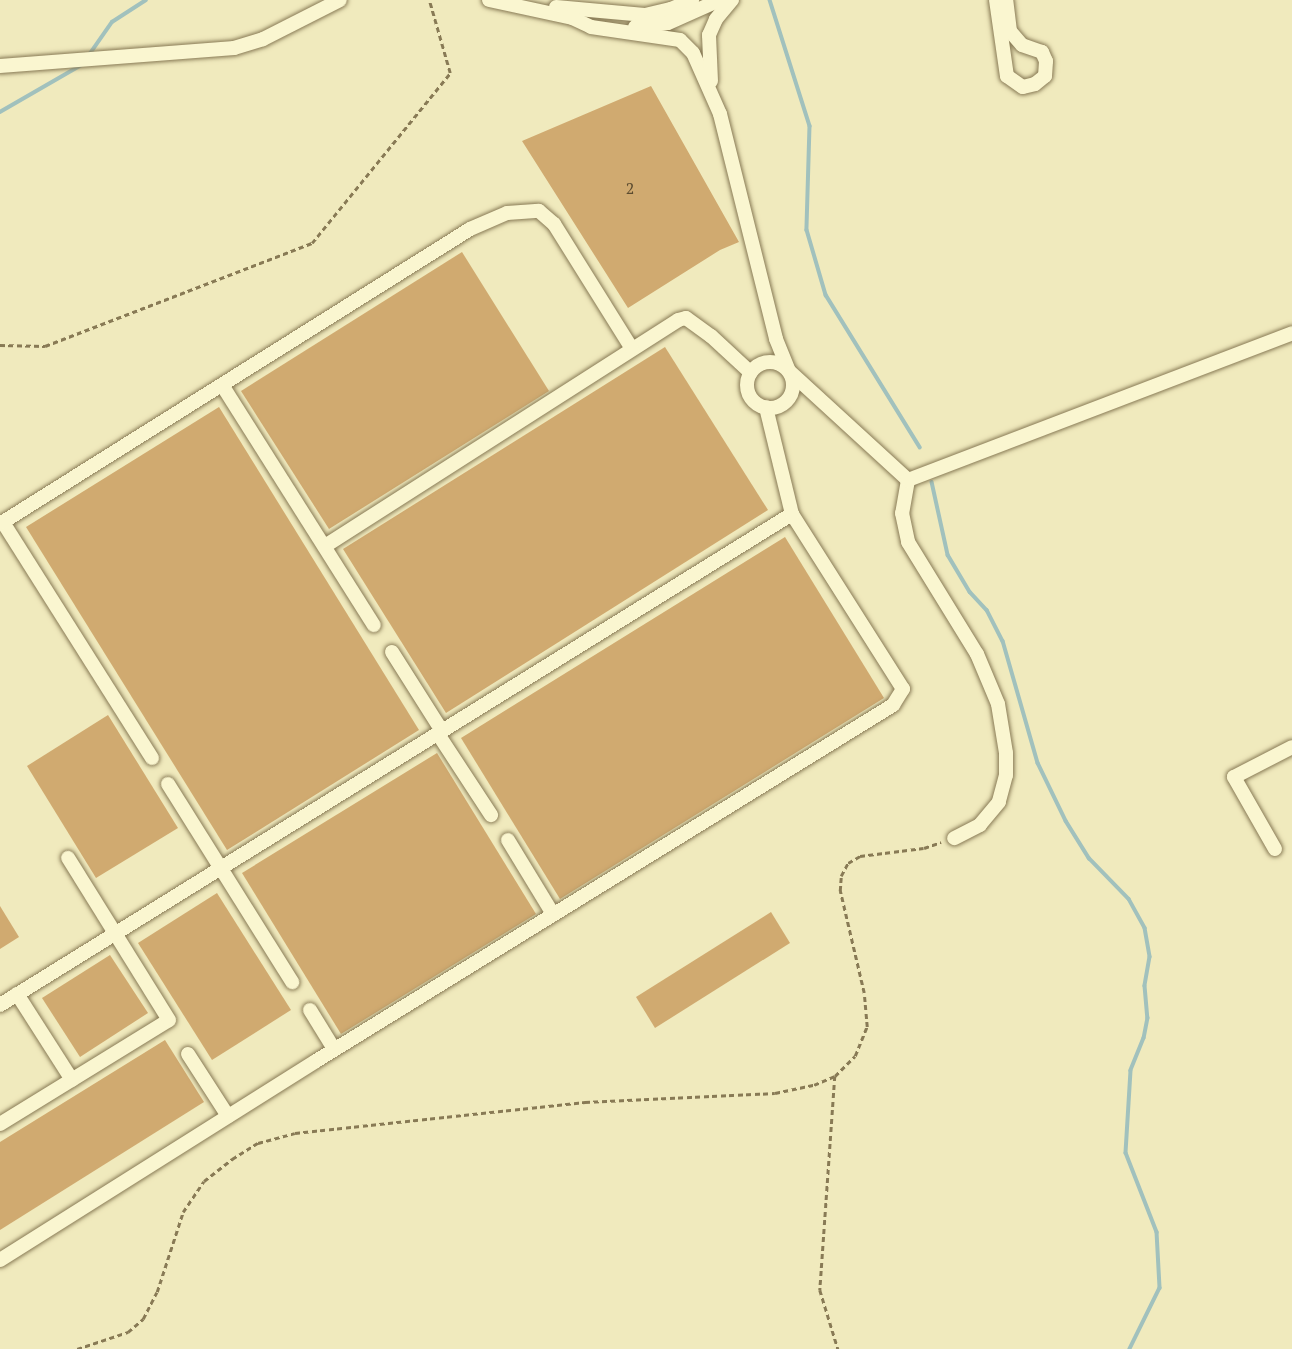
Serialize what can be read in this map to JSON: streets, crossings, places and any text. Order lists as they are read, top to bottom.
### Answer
{
  "house_numbers": ["2"]
}
